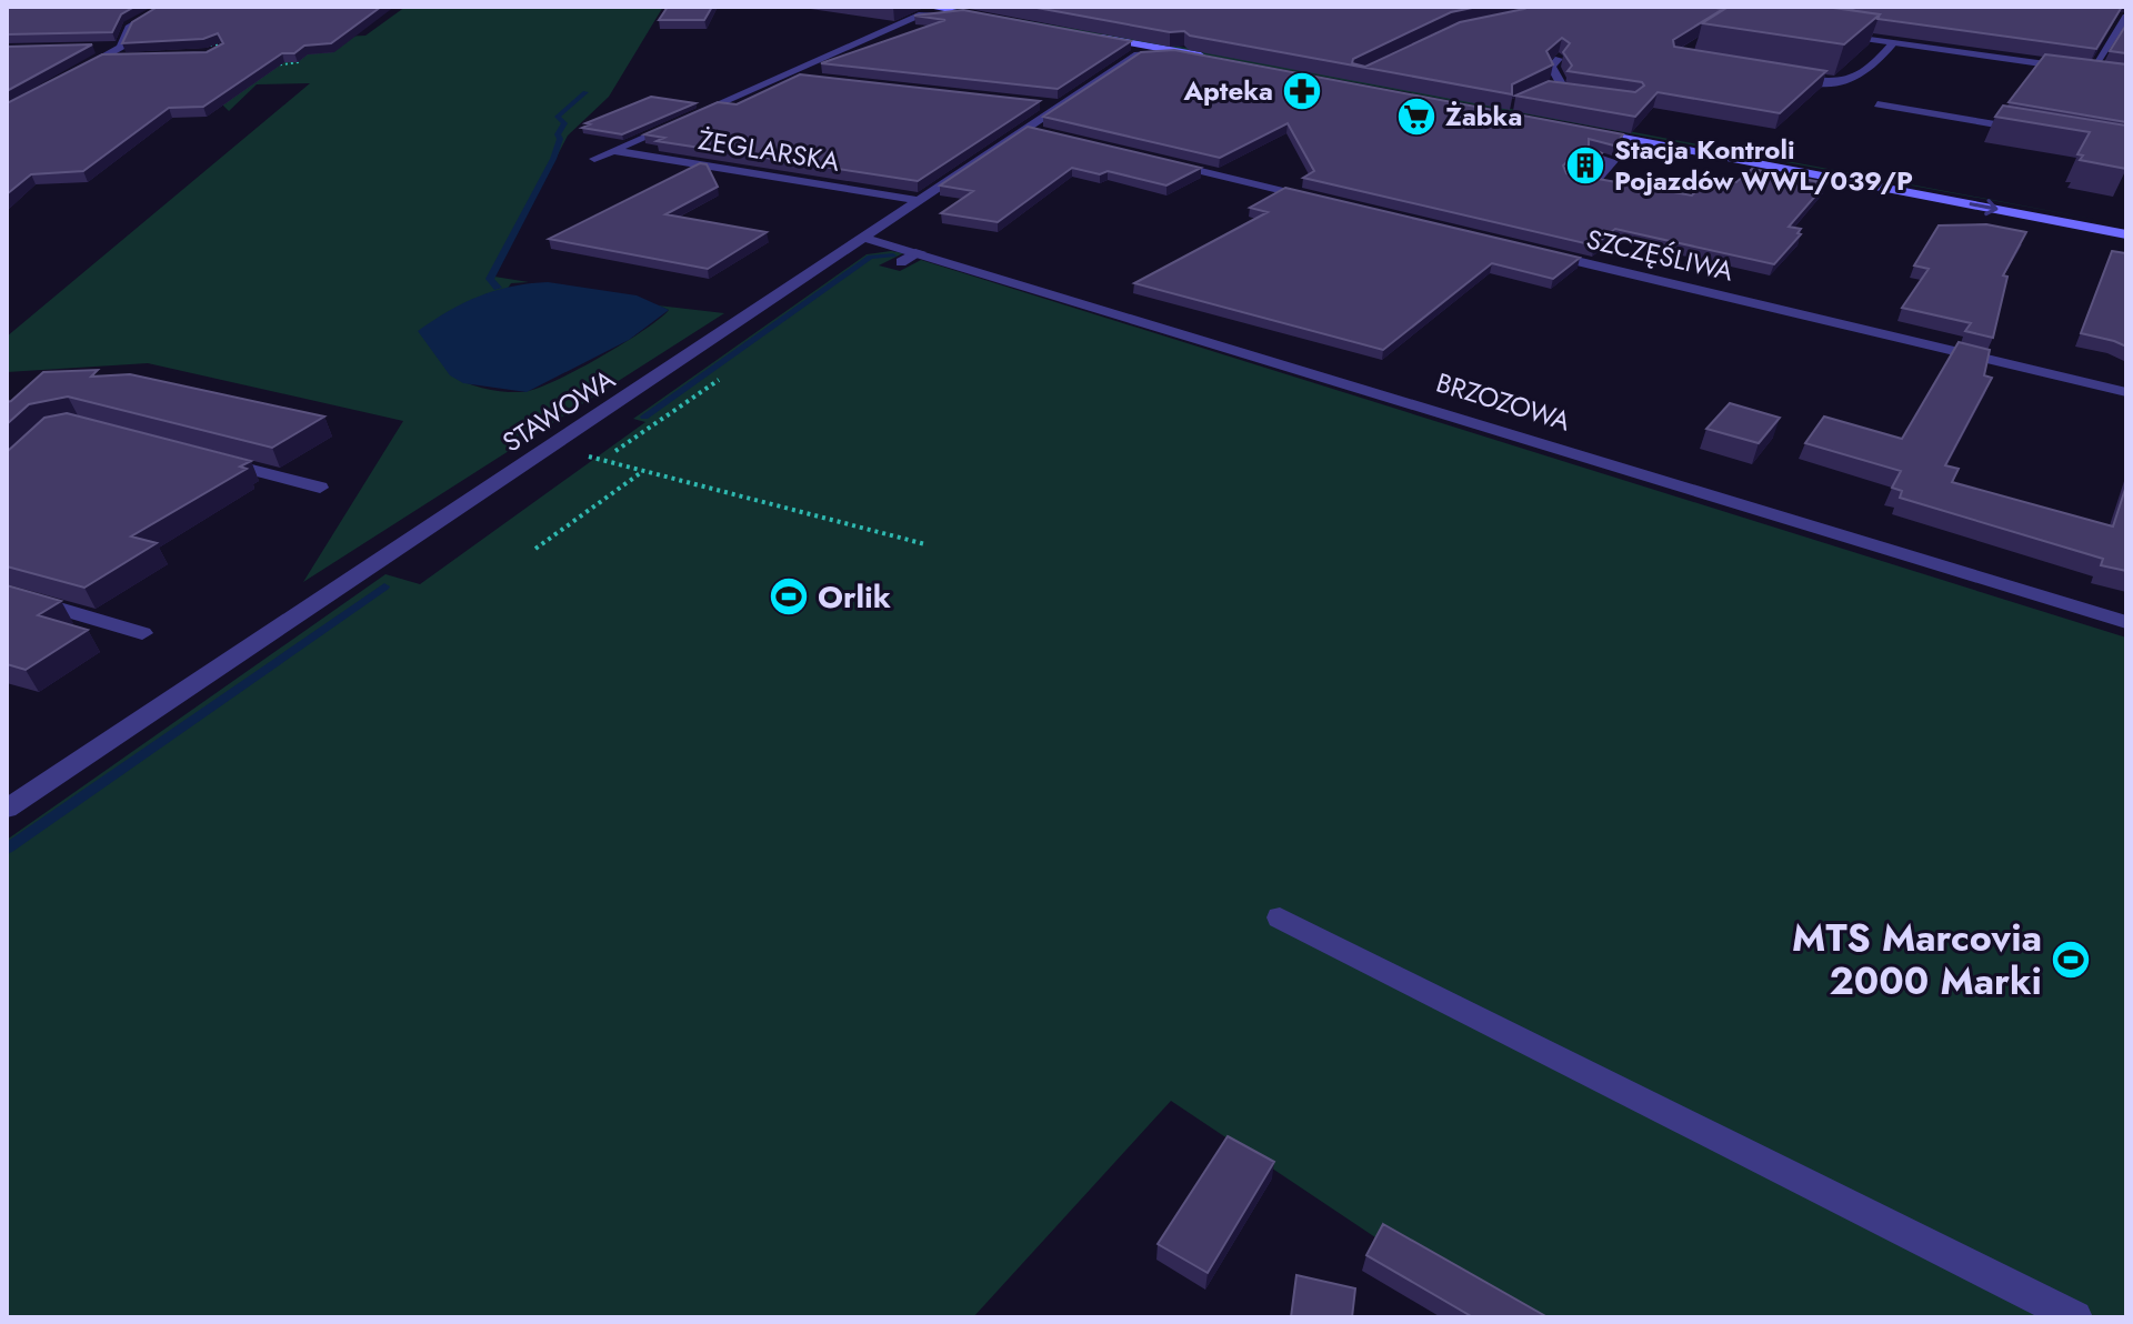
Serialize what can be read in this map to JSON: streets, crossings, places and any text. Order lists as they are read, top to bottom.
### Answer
{
  "streets": {
    "street": [
      "ŻEGLARSKA",
      "SZCZĘŚLIWA",
      "BRZOZOWA",
      "STAWOWA"
    ]
  },
  "crossings": [
    ["ŻEGLARSKA", "STAWOWA"],
    ["BRZOZOWA", "STAWOWA"]
  ],
  "places": {
    "pharmacy": ["Apteka"],
    "supermarket": ["Żabka"],
    "building": ["Stacja Kontroli Pojazdów WWL/039/P"],
    "sports": ["Orlik", "MTS Marcovia 2000 Marki"]
  }
}
